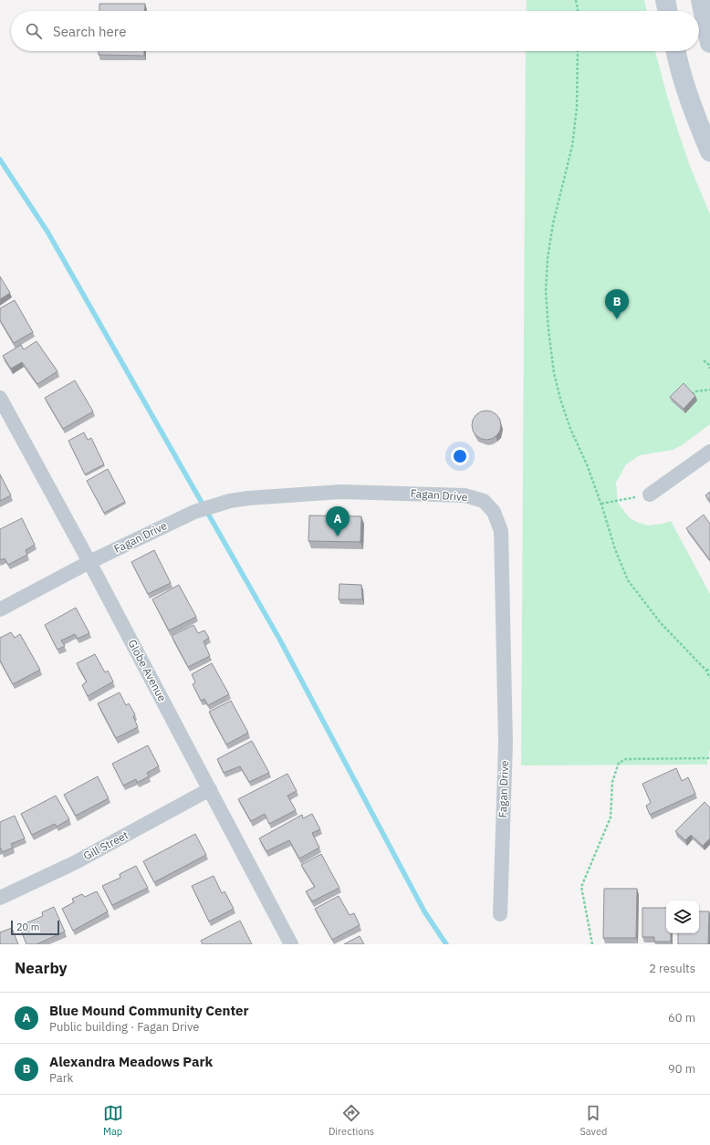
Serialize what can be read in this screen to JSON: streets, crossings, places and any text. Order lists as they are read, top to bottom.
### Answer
{
  "streets": {
    "street": ["Fagan Drive", "Globe Avenue", "Gill Street"]
  },
  "crossings": [
    ["Fagan Drive", "Globe Avenue"],
    ["Globe Avenue", "Gill Street"]
  ],
  "scale_bar": "20 m",
  "page": {
    "search": "Search here",
    "pins": ["B", "A"],
    "scale": "20 m",
    "heading": ["Nearby", "2 results"],
    "list": [
      {
        "mark": "A",
        "name": "Blue Mound Community Center",
        "note": "Public building · Fagan Drive",
        "value": "60 m"
      },
      {
        "mark": "B",
        "name": "Alexandra Meadows Park",
        "note": "Park",
        "value": "90 m"
      }
    ],
    "nav": ["Map", "Directions", "Saved"]
  }
}
